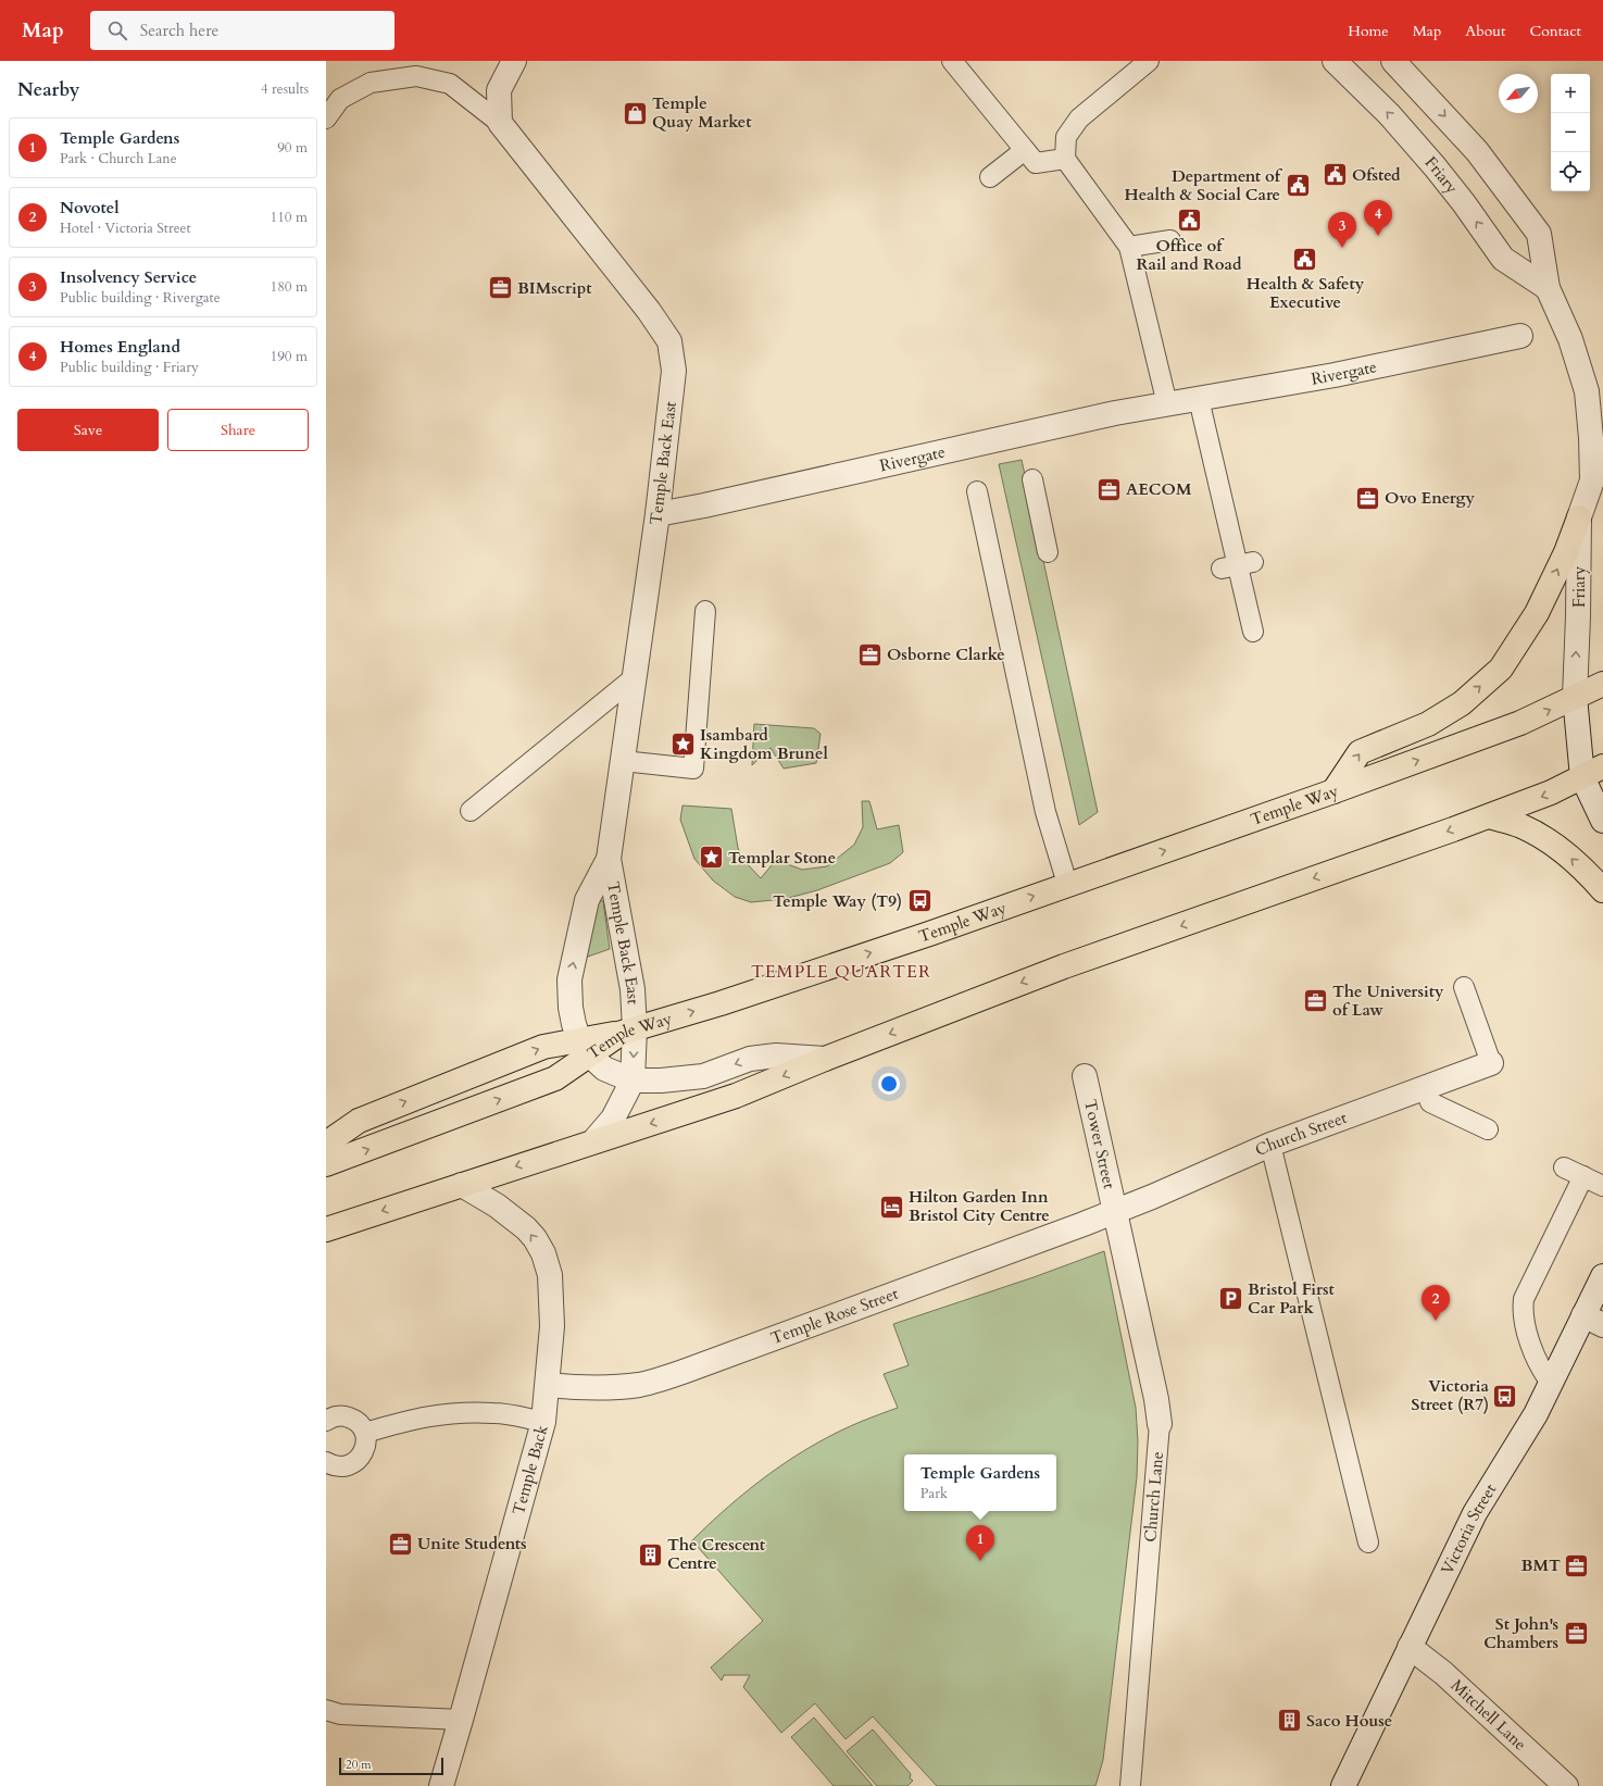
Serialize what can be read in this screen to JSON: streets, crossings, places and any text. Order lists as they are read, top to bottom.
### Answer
{
  "streets": {
    "highway": ["Temple Way"],
    "street": [
      "Friary",
      "Rivergate",
      "Temple Back East",
      "Church Street",
      "Tower Street",
      "Temple Rose Street",
      "Temple Back",
      "Church Lane",
      "Victoria Street",
      "Mitchell Lane"
    ]
  },
  "crossings": [
    ["Friary", "Temple Way"],
    ["Rivergate", "Temple Back East"],
    ["Temple Back East", "Temple Way"],
    ["Church Street", "Tower Street"],
    ["Church Street", "Temple Rose Street"],
    ["Church Street", "Church Lane"],
    ["Tower Street", "Temple Rose Street"],
    ["Tower Street", "Church Lane"],
    ["Temple Rose Street", "Temple Back"],
    ["Temple Rose Street", "Church Lane"],
    ["Victoria Street", "Mitchell Lane"]
  ],
  "districts": ["TEMPLE QUARTER"],
  "places": {
    "shop": ["Temple Quay Market"],
    "public building": [
      "Ofsted",
      "Department of Health & Social Care",
      "Office of Rail and Road",
      "Health & Safety Executive"
    ],
    "office": [
      "BIMscript",
      "AECOM",
      "Ovo Energy",
      "Osborne Clarke",
      "The University of Law",
      "Unite Students",
      "BMT",
      "St John's Chambers"
    ],
    "place": ["Isambard Kingdom Brunel", "Templar Stone"],
    "bus stop": ["Temple Way (T9)", "Victoria Street (R7)"],
    "hotel": ["Hilton Garden Inn Bristol City Centre"],
    "parking": ["Bristol First Car Park"],
    "building": ["The Crescent Centre", "Saco House"]
  },
  "scale_bar": "20 m",
  "north": "bottom left",
  "page": {
    "header": "Map",
    "search": "Search here",
    "nav": [
      "Home",
      "Map",
      "About",
      "Contact"
    ],
    "heading": ["Nearby", "4 results"],
    "map_buttons": ["+", "−"],
    "list": [
      {
        "mark": "1",
        "name": "Temple Gardens",
        "note": "Park · Church Lane",
        "value": "90 m"
      },
      {
        "mark": "2",
        "name": "Novotel",
        "note": "Hotel · Victoria Street",
        "value": "110 m"
      },
      {
        "mark": "3",
        "name": "Insolvency Service",
        "note": "Public building · Rivergate",
        "value": "180 m"
      },
      {
        "mark": "4",
        "name": "Homes England",
        "note": "Public building · Friary",
        "value": "190 m"
      }
    ],
    "pins": [
      "4",
      "3",
      "2",
      "1"
    ],
    "buttons": ["Save", "Share"],
    "popup": ["Temple Gardens", "Park"],
    "scale": "20 m"
  }
}
